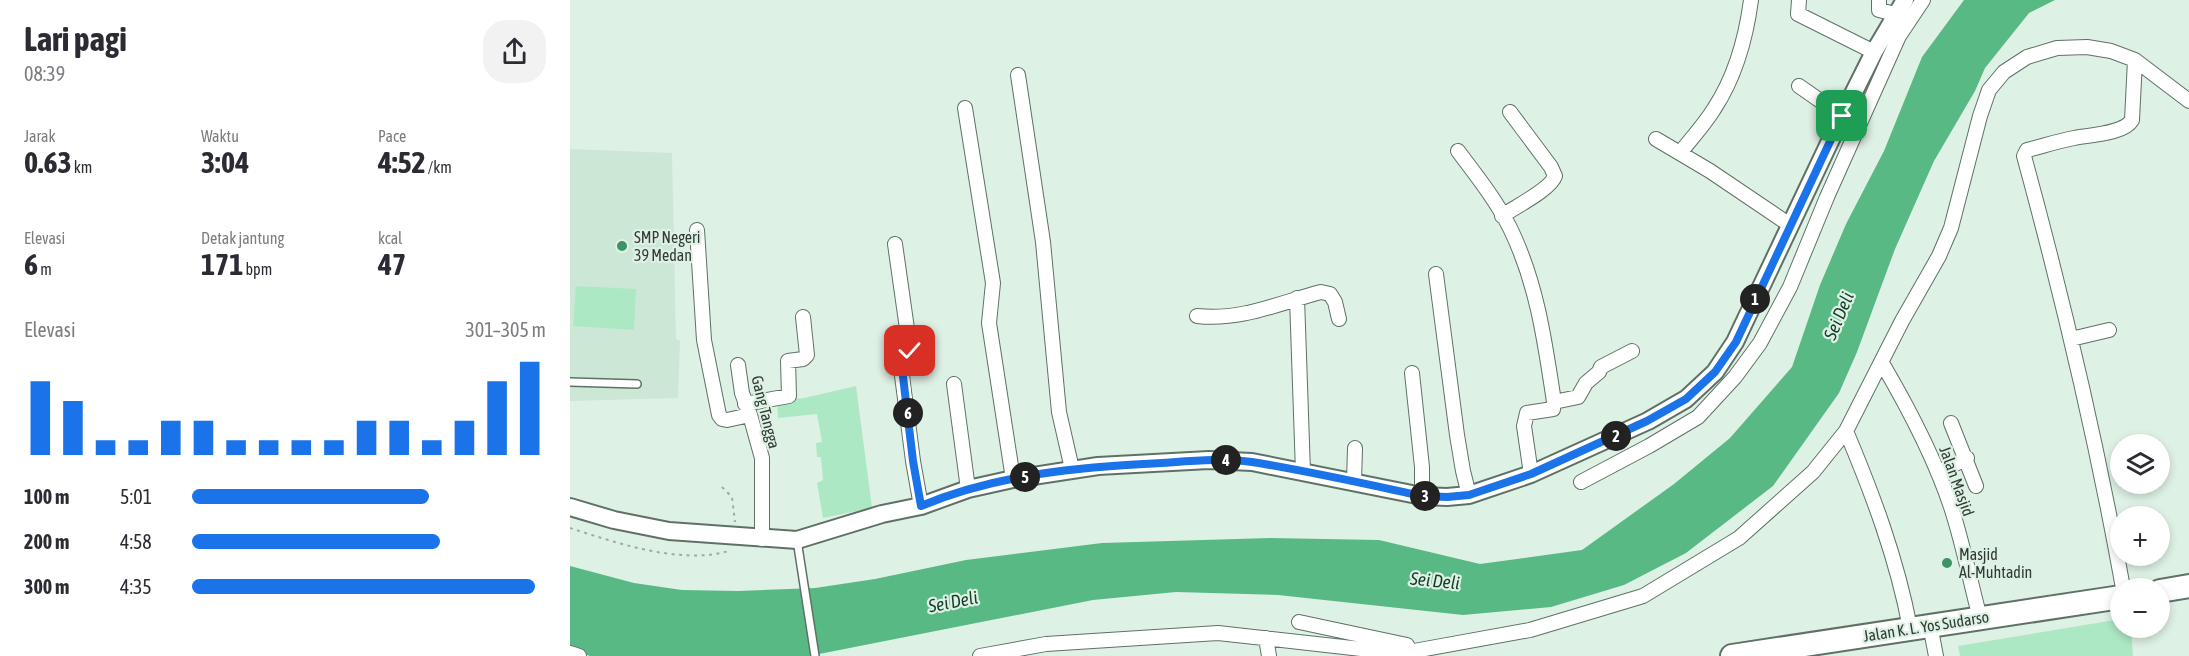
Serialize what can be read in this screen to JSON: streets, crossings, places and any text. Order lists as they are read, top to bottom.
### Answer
{
  "streets": {
    "highway": ["Jalan K. L. Yos Sudarso"],
    "street": ["Gang Tangga", "Jalan Masjid"]
  },
  "crossings": [
    ["Jalan Masjid", "Jalan K. L. Yos Sudarso"]
  ],
  "water": ["Sei Deli"],
  "places": ["SMP Negeri 39 Medan", "Masjid Al-Muhtadin"],
  "page": {
    "heading": ["Lari pagi", "08:39"],
    "stats": [
      ["Jarak", "0.63 km"],
      ["Waktu", "3:04"],
      ["Pace", "4:52 /km"],
      ["Elevasi", "6 m"],
      ["Detak jantung", "171 bpm"],
      ["kcal", "47"]
    ],
    "pins": [
      "1",
      "6",
      "2",
      "4",
      "5",
      "3"
    ],
    "chart": ["Elevasi", "301–305 m"],
    "map_buttons": ["+", "−"],
    "list": [
      {
        "name": "100 m",
        "note": "5:01"
      },
      {
        "name": "200 m",
        "note": "4:58"
      },
      {
        "name": "300 m",
        "note": "4:35"
      }
    ]
  }
}
